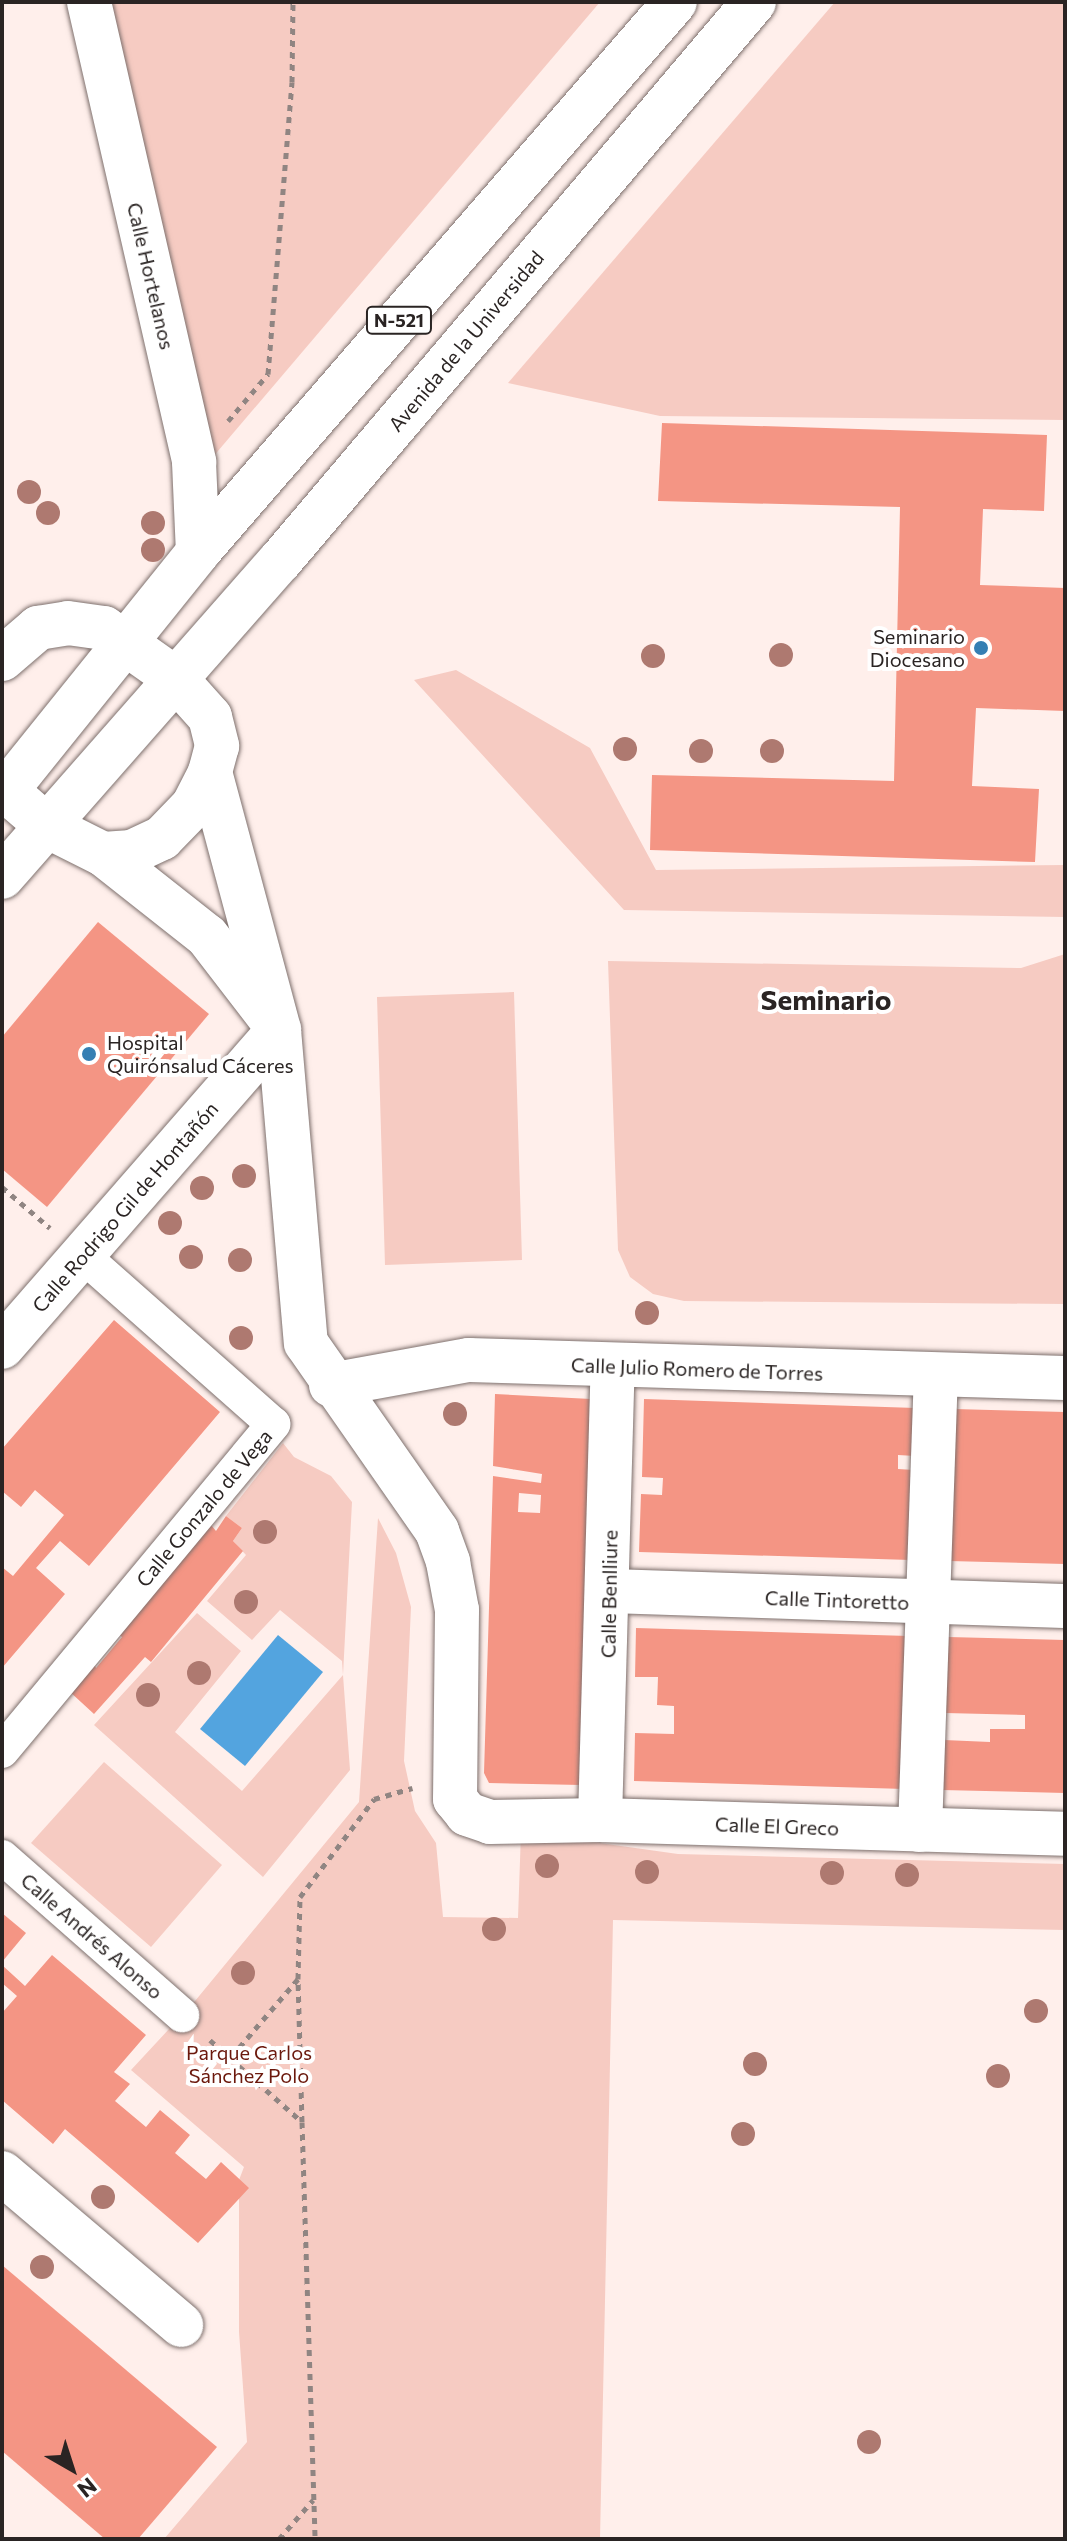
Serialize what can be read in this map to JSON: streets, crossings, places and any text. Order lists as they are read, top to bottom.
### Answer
{
  "streets": {
    "street": [
      "Calle Hortelanos",
      "N-521",
      "Avenida de la Universidad",
      "Calle Rodrigo Gil de Hontañón",
      "Calle Julio Romero de Torres",
      "Calle Gonzalo de Vega",
      "Calle Benlliure",
      "Calle Tintoretto",
      "Calle El Greco",
      "Calle Andrés Alonso"
    ]
  },
  "crossings": [
    ["Calle Hortelanos", "N-521"],
    ["Calle Rodrigo Gil de Hontañón", "Calle Gonzalo de Vega"],
    ["Calle Julio Romero de Torres", "Calle Benlliure"],
    ["Calle Benlliure", "Calle Tintoretto"],
    ["Calle Benlliure", "Calle El Greco"]
  ],
  "districts": ["Seminario"],
  "parks": ["Parque Carlos Sánchez Polo"],
  "places": ["Seminario Diocesano", "Hospital Quirónsalud Cáceres"],
  "north": "bottom right"
}
